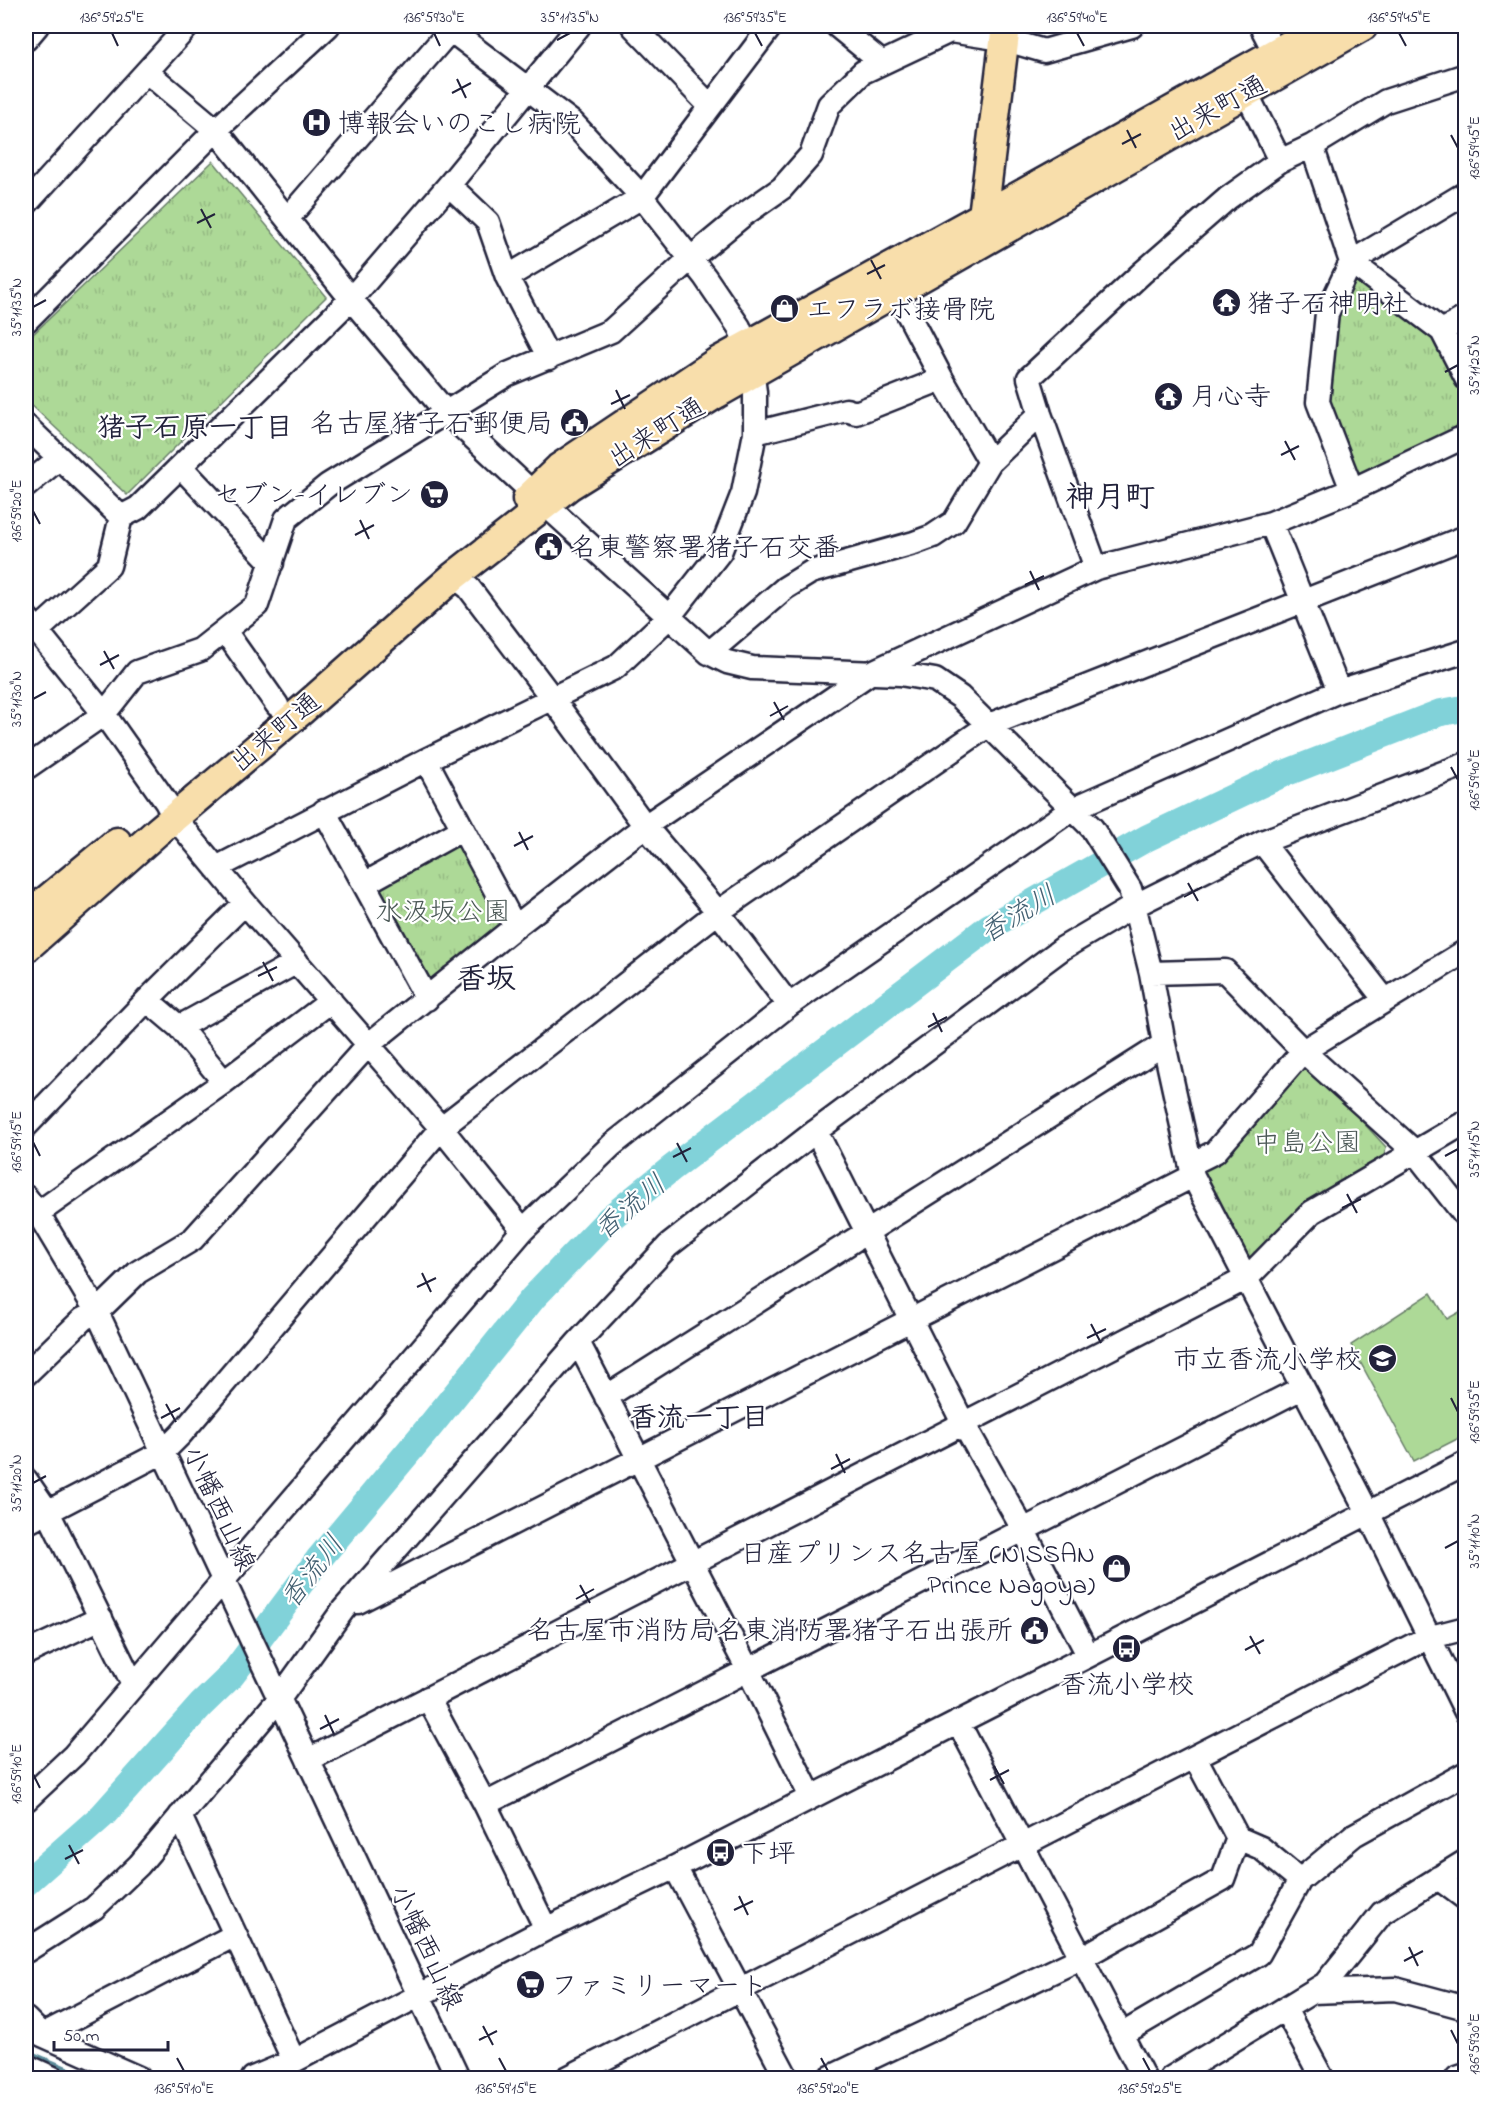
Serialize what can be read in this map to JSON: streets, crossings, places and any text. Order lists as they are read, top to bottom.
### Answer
{
  "streets": {
    "main road": ["出来町通"],
    "street": ["小幡西山線"]
  },
  "districts": [
    "猪子石原一丁目",
    "神月町",
    "香坂",
    "香流一丁目"
  ],
  "water": ["香流川"],
  "parks": ["水汲坂公園", "中島公園"],
  "places": {
    "hospital": ["博報会いのこし病院"],
    "temple": ["猪子石神明社", "月心寺"],
    "shop": ["エフラボ接骨院", "日産プリンス名古屋 (NISSAN Prince Nagoya)"],
    "public building": ["名古屋猪子石郵便局", "名東警察署猪子石交番", "名古屋市消防局名東消防署猪子石出張所"],
    "supermarket": ["セブン-イレブン", "ファミリーマート"],
    "school or university": ["市立香流小学校"],
    "bus stop": ["香流小学校", "下坪"]
  },
  "scale_bar": "50 m",
  "coordinates": [
    "136°59'25\"E",
    "136°59'30\"E",
    "35°11'35\"N",
    "136°59'35\"E",
    "136°59'40\"E",
    "136°59'45\"E",
    "35°11'25\"N",
    "136°59'20\"E",
    "35°11'30\"N",
    "136°59'15\"E",
    "35°11'15\"N",
    "35°11'20\"N",
    "35°11'10\"N",
    "136°59'10\"E"
  ]
}
